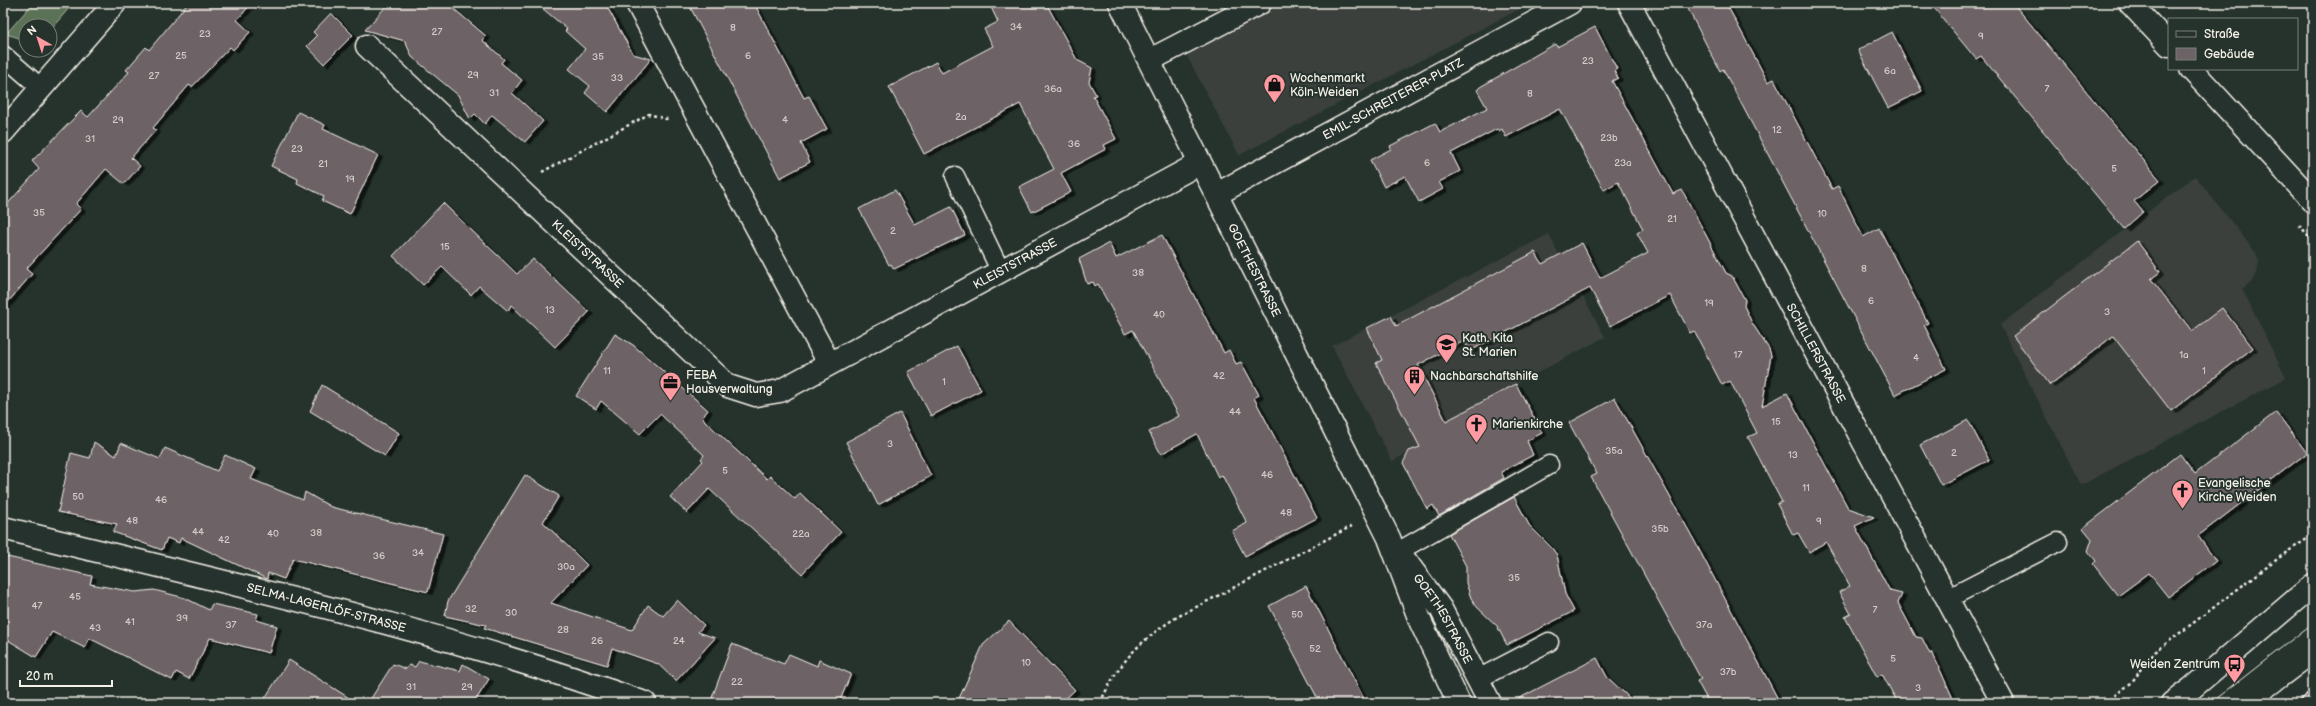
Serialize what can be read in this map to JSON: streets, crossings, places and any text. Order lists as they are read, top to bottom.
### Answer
{
  "streets": {
    "street": [
      "EMIL-SCHREITERER-PLATZ",
      "KLEISTSTRASSE",
      "GOETHESTRASSE",
      "SCHILLERSTRASSE",
      "SELMA-LAGERLÖF-STRASSE"
    ]
  },
  "crossings": [
    ["EMIL-SCHREITERER-PLATZ", "GOETHESTRASSE"],
    ["KLEISTSTRASSE", "GOETHESTRASSE"]
  ],
  "places": {
    "shop": ["Wochenmarkt Köln-Weiden"],
    "school or university": ["Kath. Kita St. Marien"],
    "building": ["Nachbarschaftshilfe"],
    "office": ["FEBA Hausverwaltung"],
    "church": ["Marienkirche", "Evangelische Kirche Weiden"],
    "bus stop": ["Weiden Zentrum"]
  },
  "house_numbers": [
    "34",
    "8",
    "27",
    "23",
    "9",
    "25",
    "6",
    "35",
    "23",
    "6a",
    "29",
    "27",
    "33",
    "36a",
    "7",
    "31",
    "8",
    "2a",
    "29",
    "4",
    "12",
    "23b",
    "31",
    "36",
    "23",
    "6",
    "23a",
    "21",
    "5",
    "19",
    "35",
    "10",
    "21",
    "2",
    "15",
    "8",
    "38",
    "6",
    "19",
    "13",
    "3",
    "40",
    "17",
    "1a",
    "4",
    "11",
    "1",
    "42",
    "1",
    "44",
    "15",
    "3",
    "35a",
    "2",
    "13",
    "5",
    "46",
    "11",
    "50",
    "46",
    "48",
    "48",
    "9",
    "35b",
    "44",
    "38",
    "40",
    "22a",
    "42",
    "34",
    "36",
    "30a",
    "35",
    "45",
    "47",
    "32",
    "7",
    "30",
    "50",
    "39",
    "41",
    "37",
    "37a",
    "43",
    "28",
    "26",
    "24",
    "52",
    "5",
    "10",
    "37b",
    "22",
    "31",
    "29",
    "3"
  ],
  "legend": ["Straße", "Gebäude"],
  "scale_bar": "20 m",
  "north": "top left"
}
